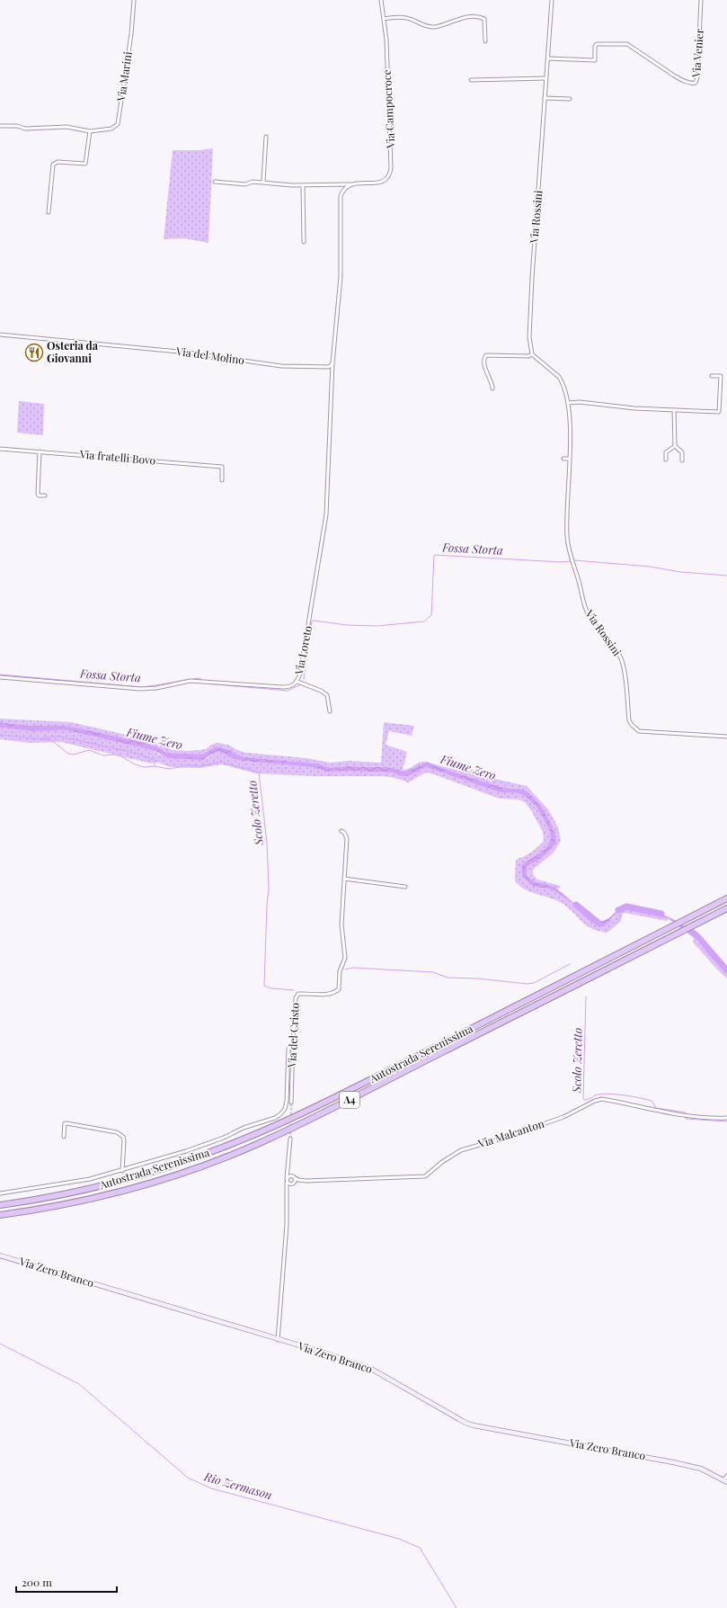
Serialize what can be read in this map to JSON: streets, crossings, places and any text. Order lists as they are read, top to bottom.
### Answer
{
  "streets": {
    "highway": ["Autostrada Serenissima", "A4"],
    "main road": ["Via Zero Branco"],
    "street": [
      "Via Venier",
      "Via Marini",
      "Via Campocroce",
      "Via Rossini",
      "Via del Molino",
      "Via fratelli Bovo",
      "Via Loreto",
      "Via del Cristo",
      "Via Malcanton"
    ]
  },
  "crossings": [
    ["Via Venier", "Via Rossini"],
    ["Via del Molino", "Via Loreto"]
  ],
  "water": [
    "Fossa Storta",
    "Fiume Zero",
    "Scolo Zeretto",
    "Rio Zermason"
  ],
  "places": {
    "restaurant": ["Osteria da Giovanni"]
  },
  "scale_bar": "200 m"
}
